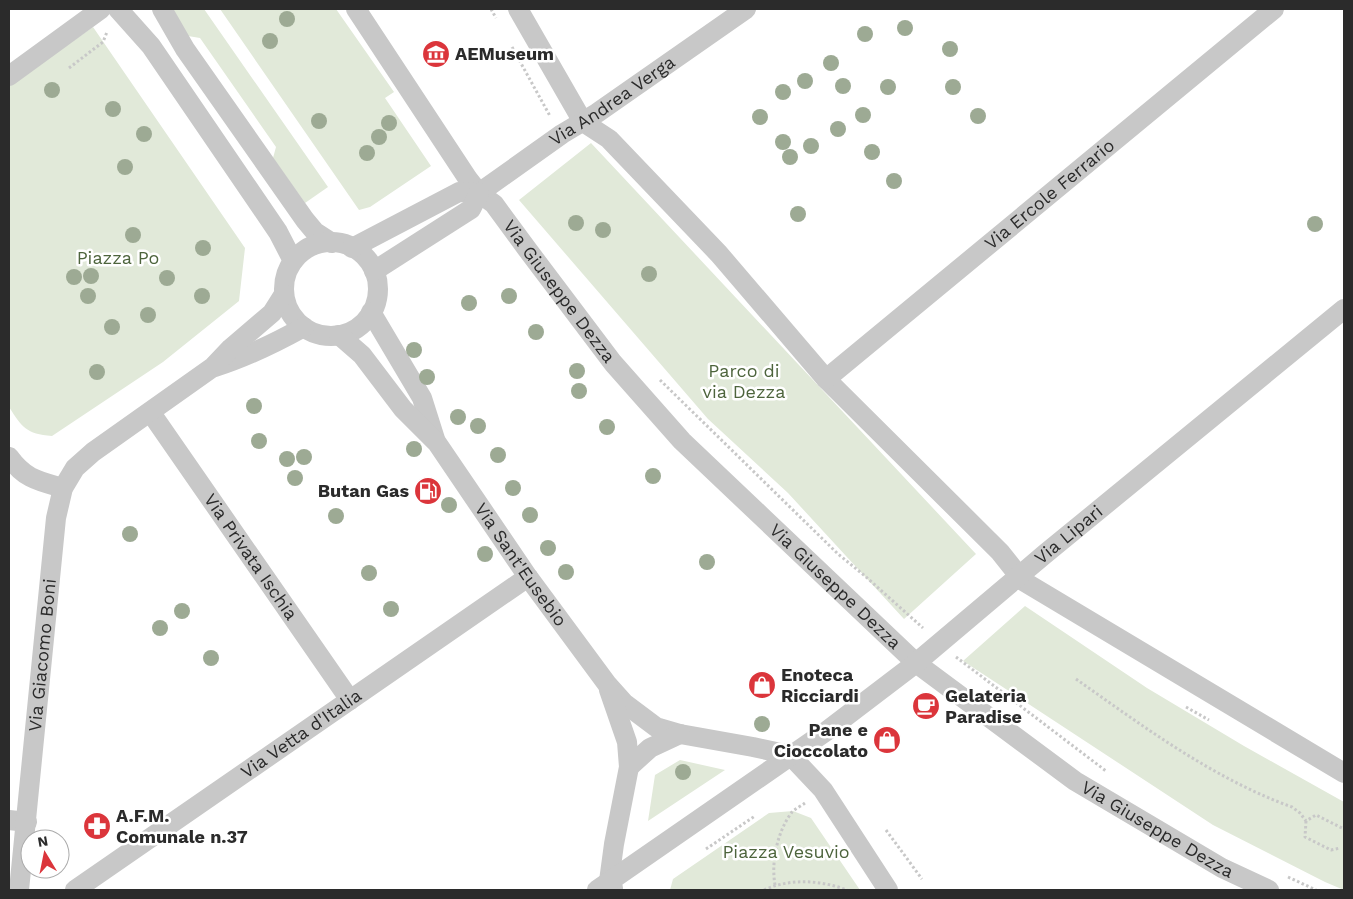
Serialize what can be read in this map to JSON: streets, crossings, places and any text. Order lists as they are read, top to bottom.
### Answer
{
  "streets": {
    "street": [
      "Via Andrea Verga",
      "Via Ercole Ferrario",
      "Via Giuseppe Dezza",
      "Via Lipari",
      "Via Privata Ischia",
      "Via Sant'Eusebio",
      "Via Giacomo Boni",
      "Via Vetta d'Italia"
    ]
  },
  "crossings": [
    ["Via Andrea Verga", "Via Giuseppe Dezza"],
    ["Via Giuseppe Dezza", "Via Lipari"],
    ["Via Privata Ischia", "Via Vetta d'Italia"],
    ["Via Sant'Eusebio", "Via Vetta d'Italia"]
  ],
  "parks": ["Piazza Po", "Parco di via Dezza", "Piazza Vesuvio"],
  "places": {
    "museum": ["AEMuseum"],
    "fuel station": ["Butan Gas"],
    "shop": ["Enoteca Ricciardi", "Pane e Cioccolato"],
    "cafe": ["Gelateria Paradise"],
    "pharmacy": ["A.F.M. Comunale n.37"]
  },
  "north": "top"
}
